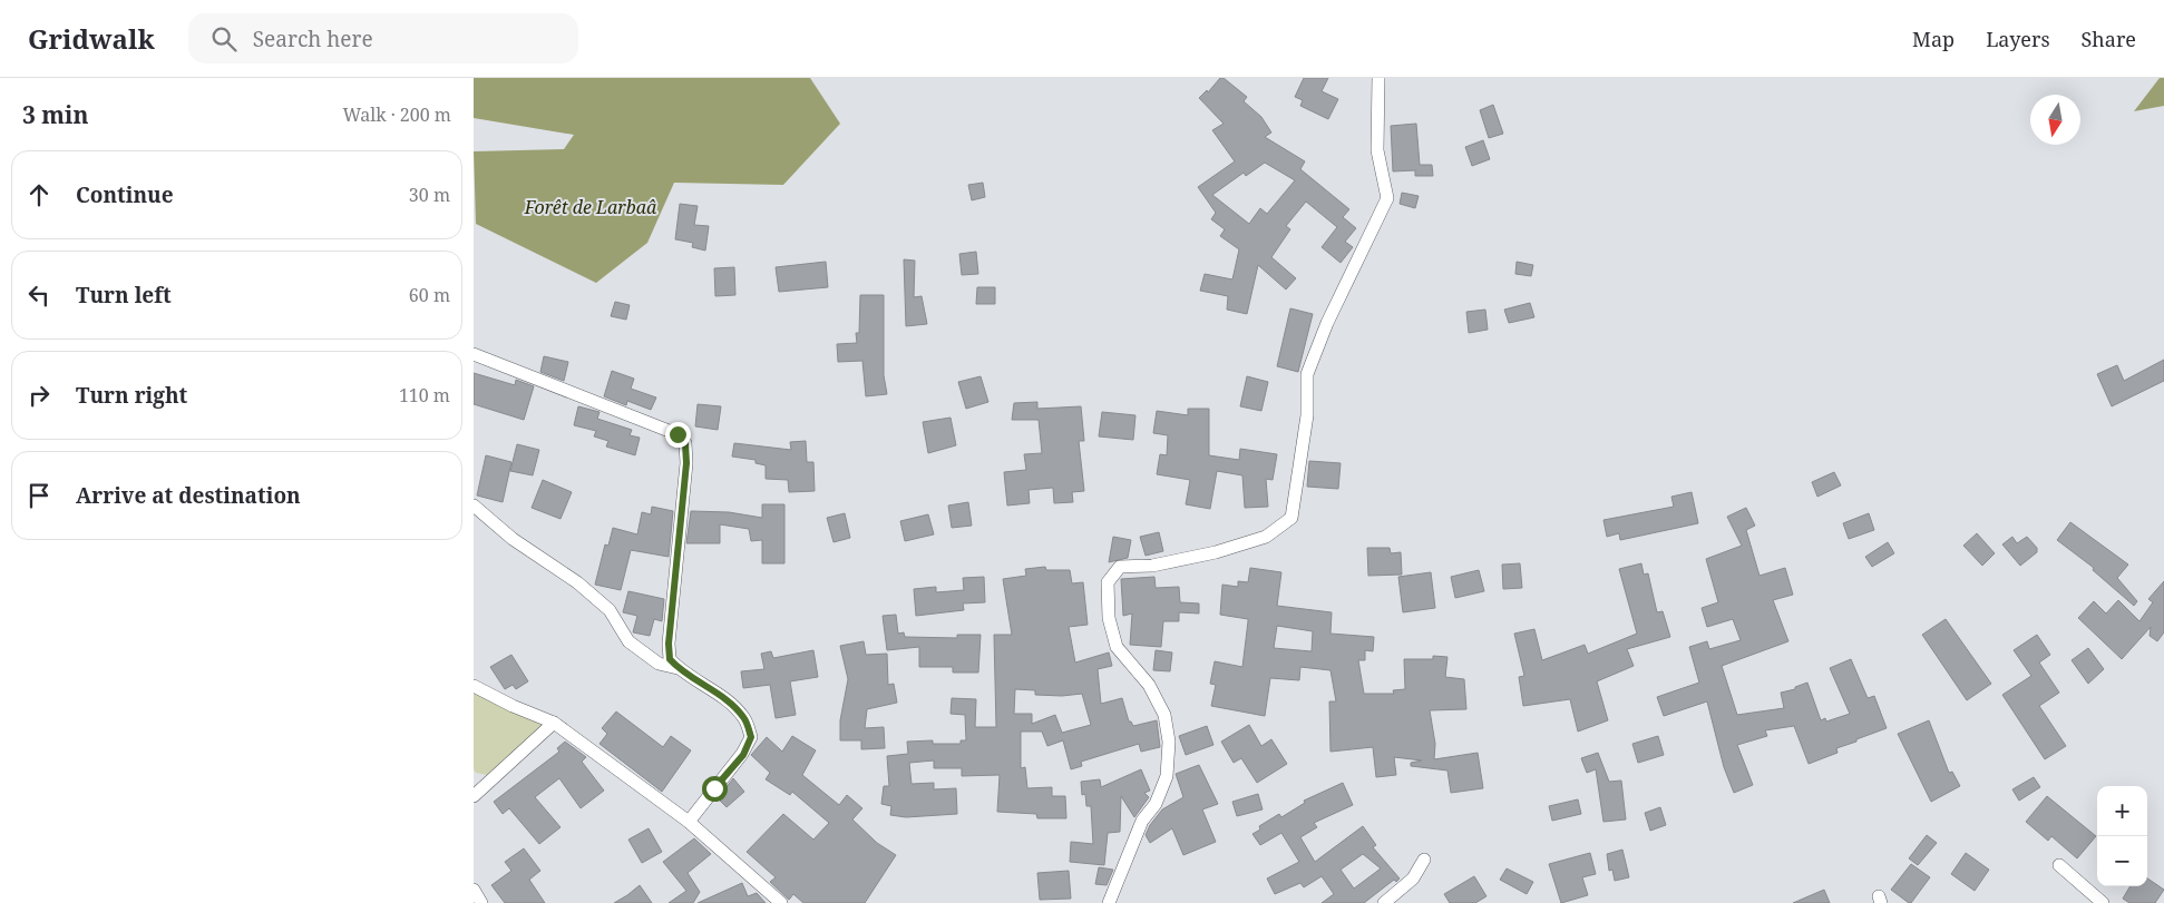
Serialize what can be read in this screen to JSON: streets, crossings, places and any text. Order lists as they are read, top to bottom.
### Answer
{
  "parks": ["Forêt de Larbaâ"],
  "north": "bottom",
  "page": {
    "header": "Gridwalk",
    "search": "Search here",
    "nav": ["Map", "Layers", "Share"],
    "heading": ["3 min", "Walk · 200 m"],
    "list": [
      ["Continue", "30 m"],
      ["Turn left", "60 m"],
      ["Turn right", "110 m"],
      "Arrive at destination"
    ],
    "map_buttons": ["+", "−"]
  }
}
